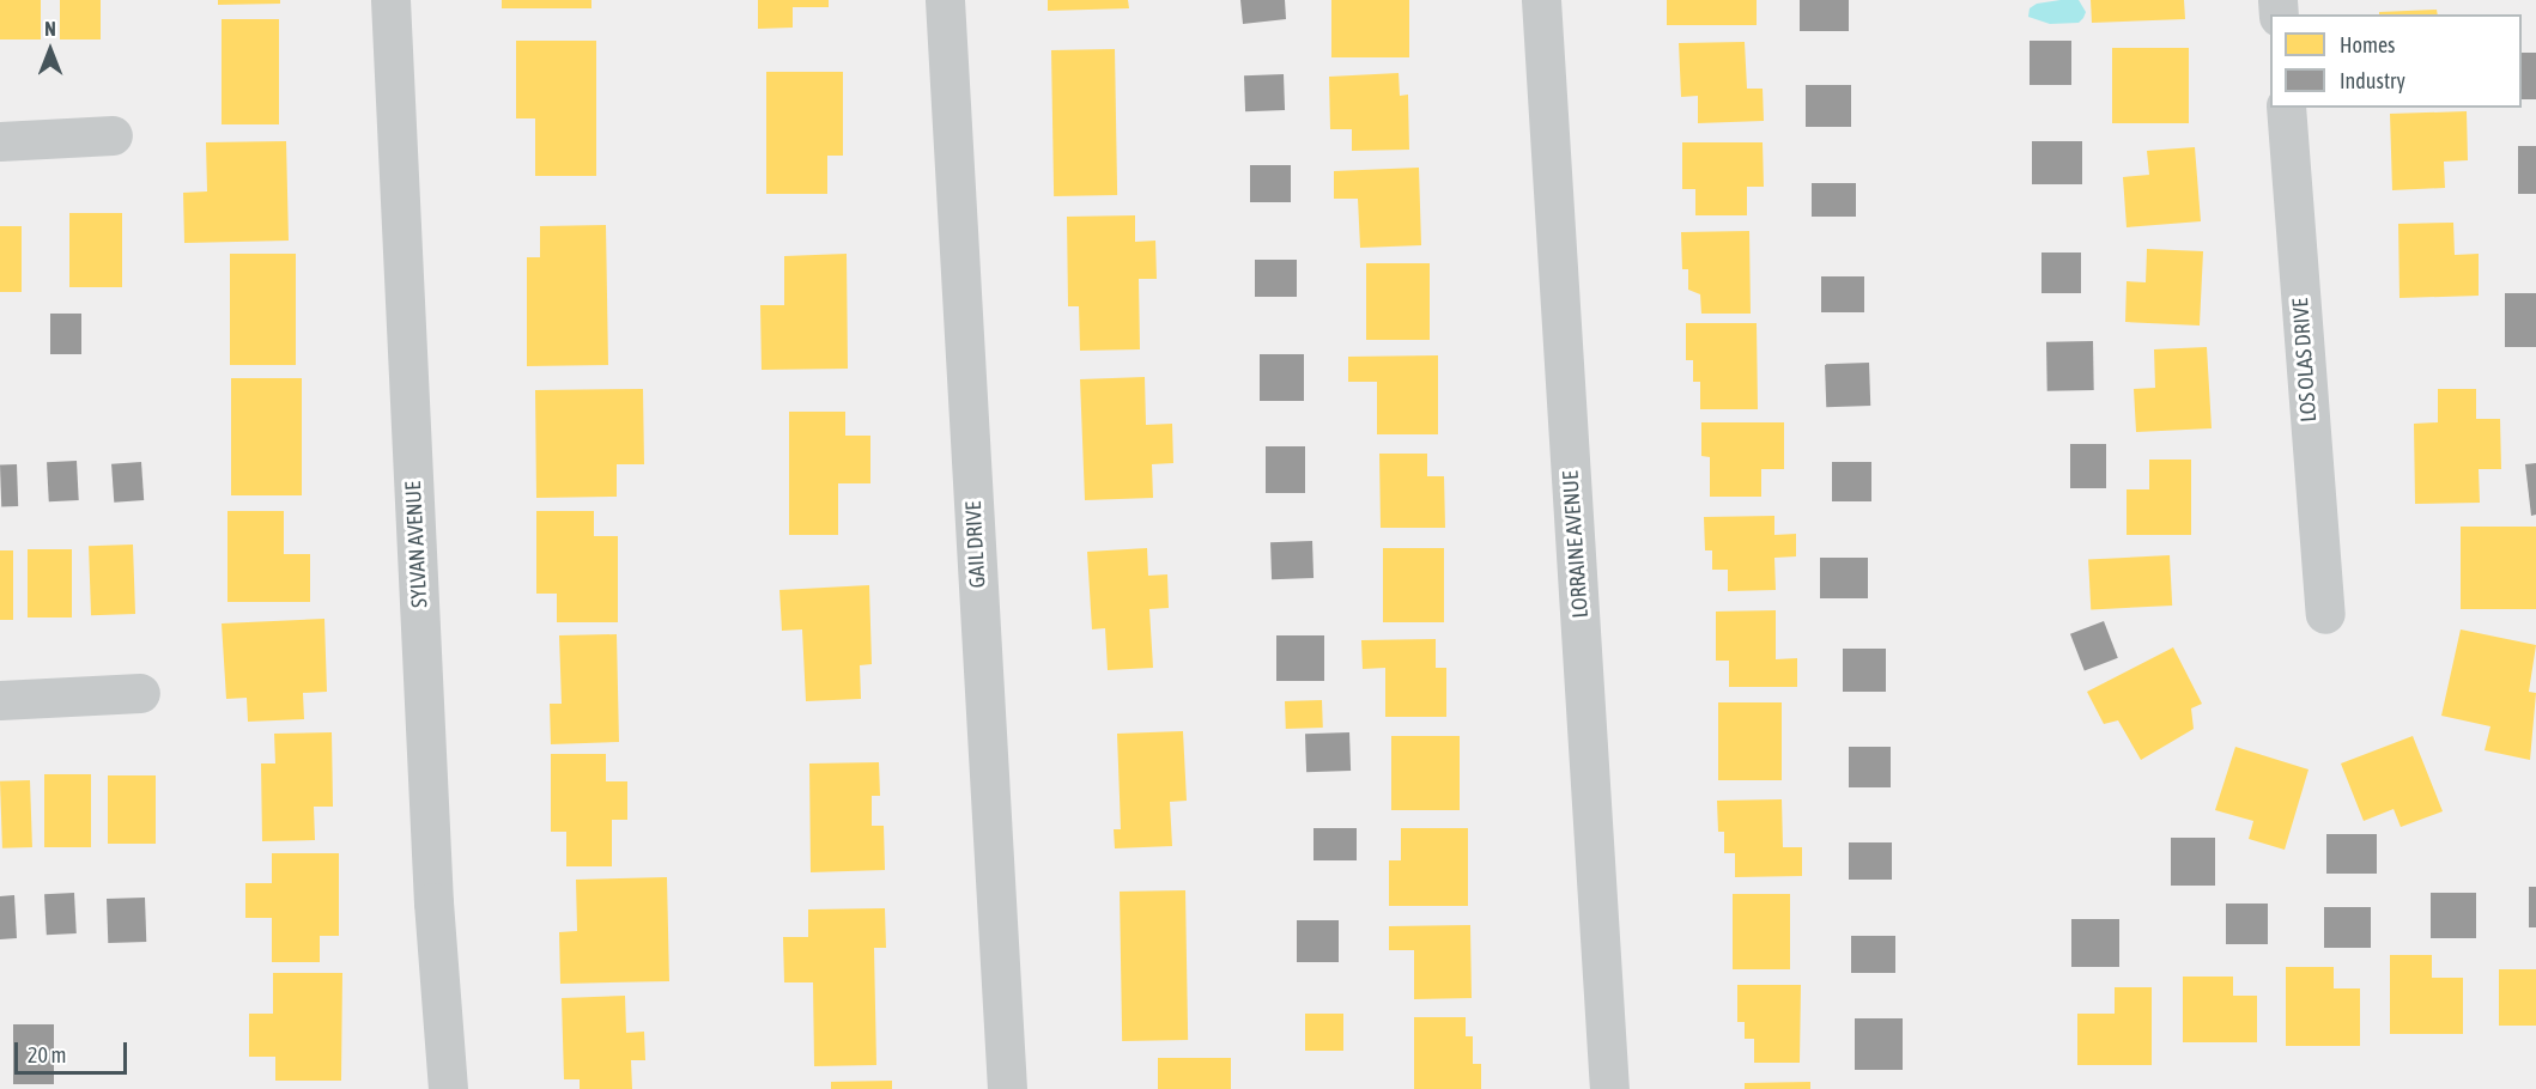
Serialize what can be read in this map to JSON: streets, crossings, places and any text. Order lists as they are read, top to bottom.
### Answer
{
  "streets": {
    "street": [
      "LOS OLAS DRIVE",
      "SYLVAN AVENUE",
      "GAIL DRIVE",
      "LORRAINE AVENUE"
    ]
  },
  "legend": ["Homes", "Industry"],
  "scale_bar": "20 m",
  "north": "top"
}
